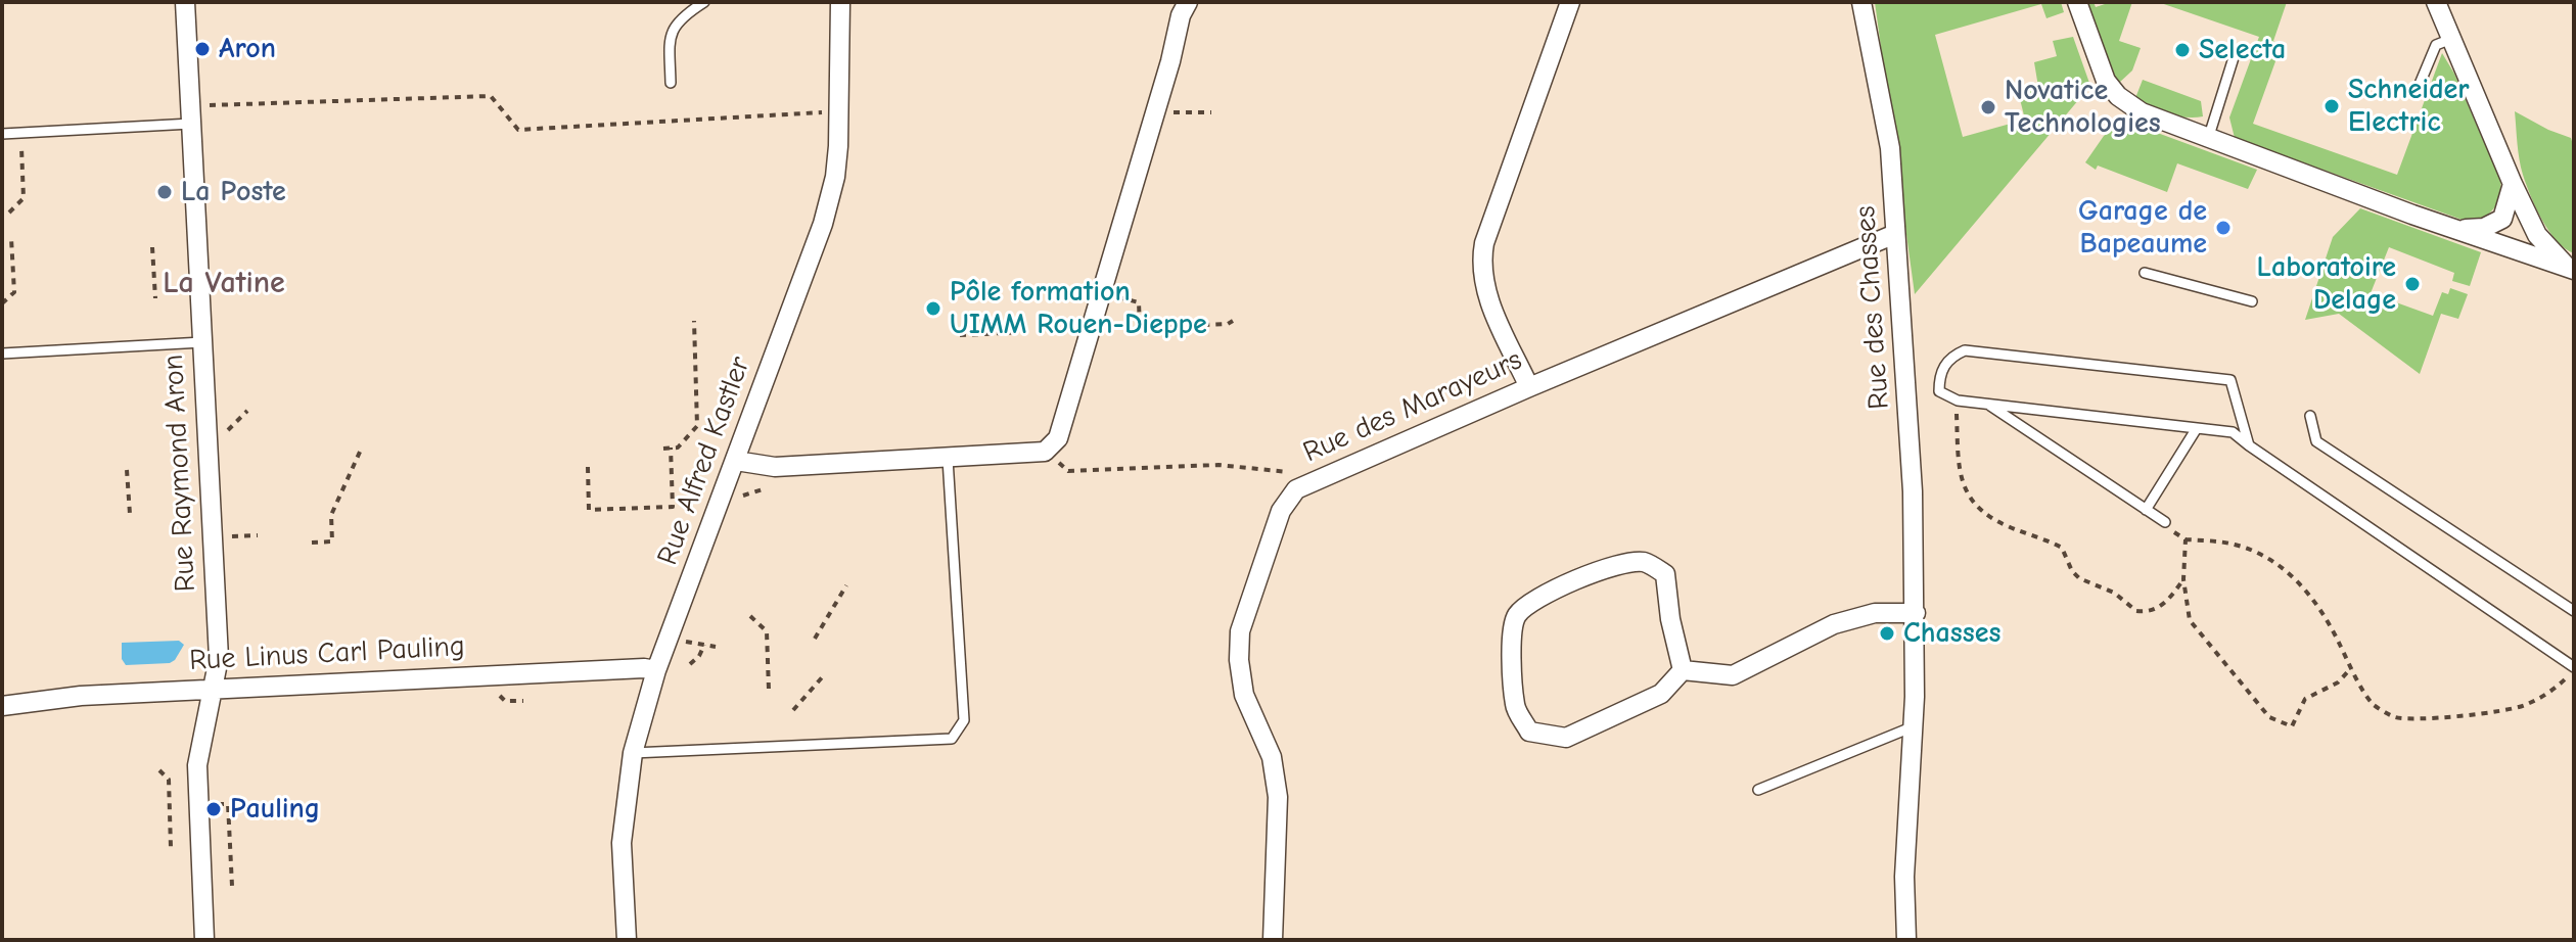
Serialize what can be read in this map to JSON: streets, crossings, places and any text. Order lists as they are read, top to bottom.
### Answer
{
  "streets": {
    "street": [
      "Rue des Chasses",
      "Rue des Marayeurs",
      "Rue Alfred Kastler",
      "Rue Raymond Aron",
      "Rue Linus Carl Pauling"
    ]
  },
  "crossings": [
    ["Rue des Chasses", "Rue des Marayeurs"],
    ["Rue Alfred Kastler", "Rue Linus Carl Pauling"],
    ["Rue Raymond Aron", "Rue Linus Carl Pauling"]
  ],
  "districts": ["La Vatine"],
  "places": [
    "Aron",
    "Selecta",
    "Schneider Electric",
    "Novatice Technologies",
    "La Poste",
    "Garage de Bapeaume",
    "Laboratoire Delage",
    "Pôle formation UIMM Rouen-Dieppe",
    "Chasses",
    "Pauling"
  ]
}
